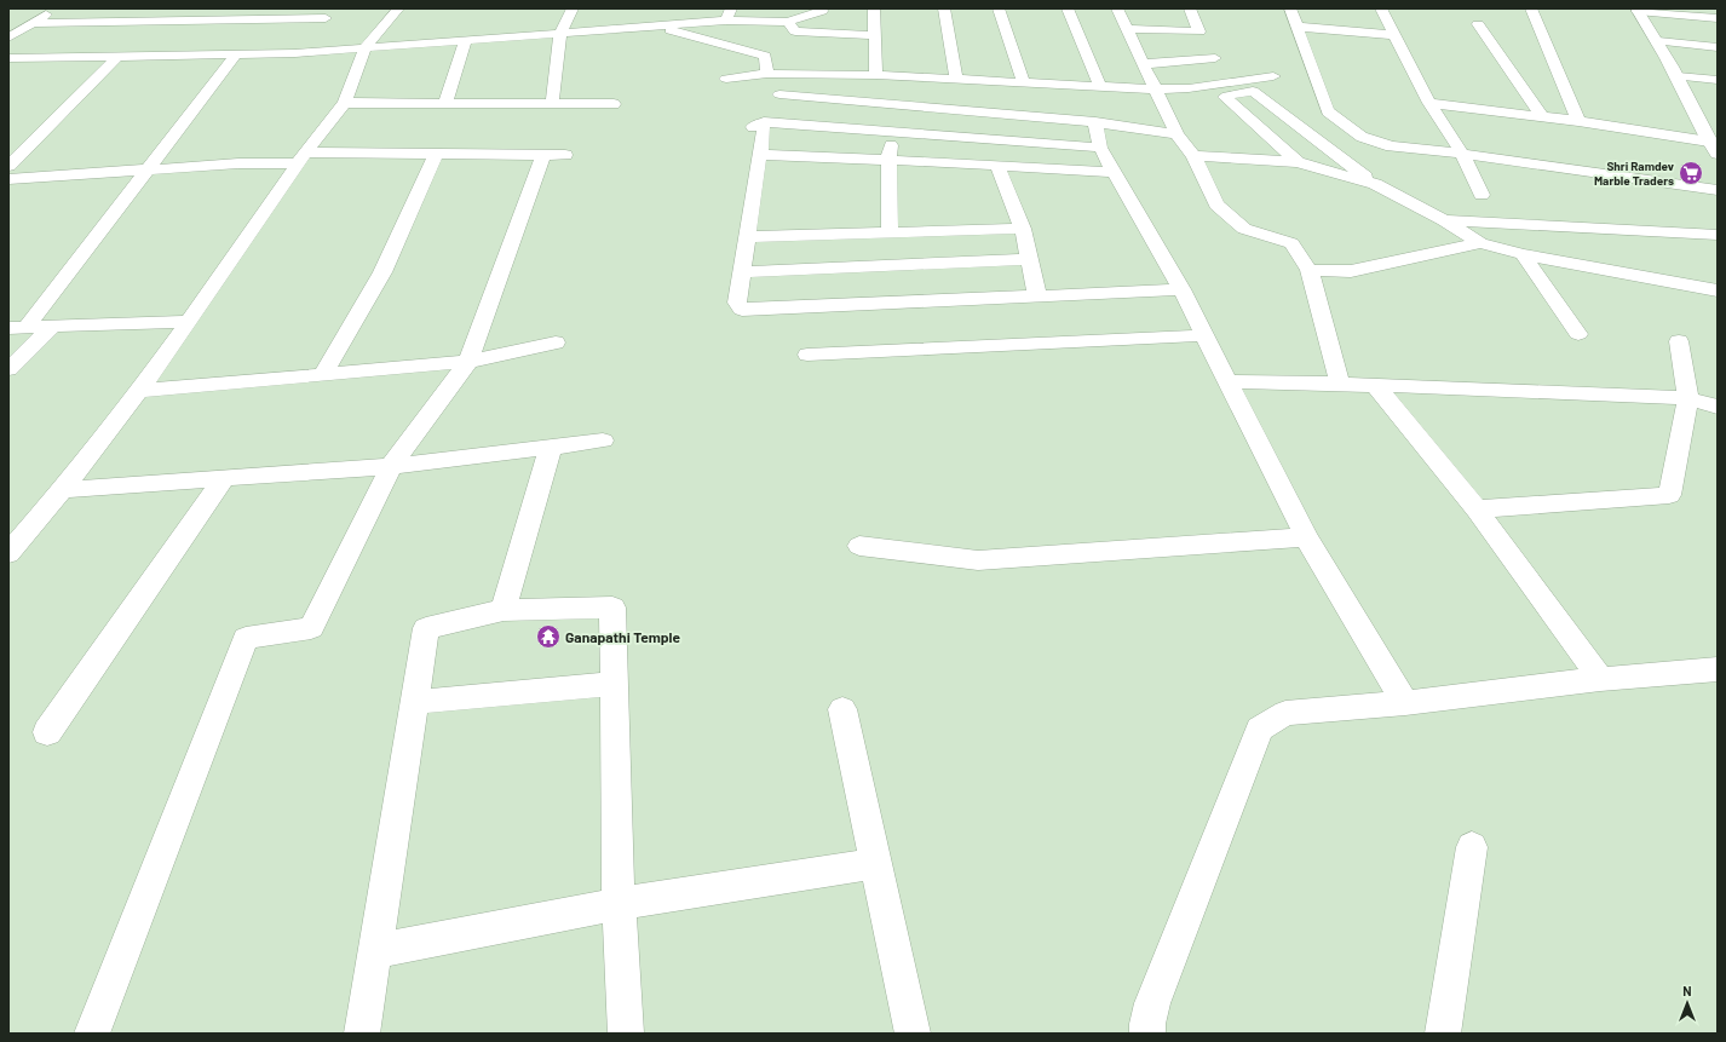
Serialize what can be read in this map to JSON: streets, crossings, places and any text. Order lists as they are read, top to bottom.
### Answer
{
  "places": {
    "supermarket": ["Shri Ramdev Marble Traders"],
    "temple": ["Ganapathi Temple"]
  },
  "north": "top"
}
